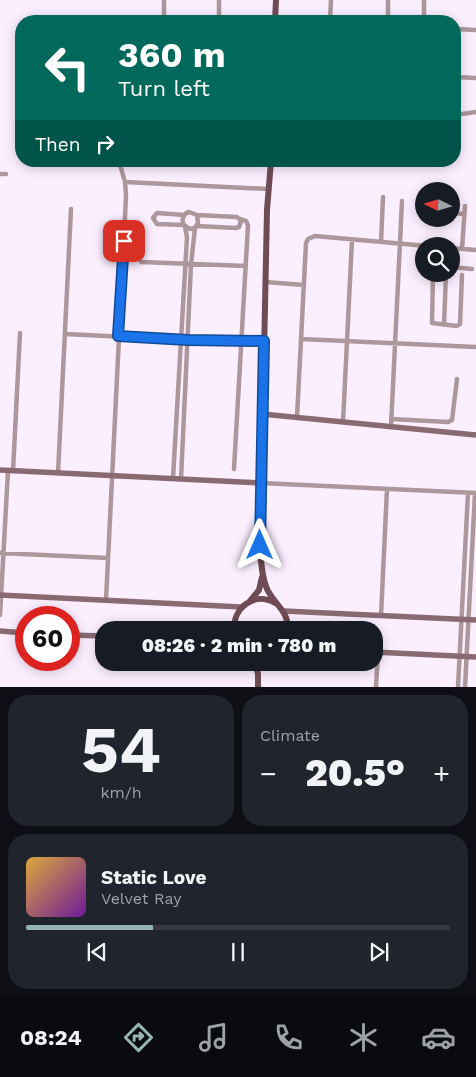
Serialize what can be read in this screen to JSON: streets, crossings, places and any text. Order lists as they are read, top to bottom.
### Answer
{
  "north": "left",
  "page": {
    "turn": ["360 m", "Turn left"],
    "then": "Then",
    "limit": "60",
    "trip": "08:26 · 2 min · 780 m",
    "tile": [
      ["54", "km/h"],
      "Climate"
    ],
    "heat": ["−", "20.5°", "+"],
    "song": ["Static Love", "Velvet Ray"],
    "tabs": "08:24"
  }
}
